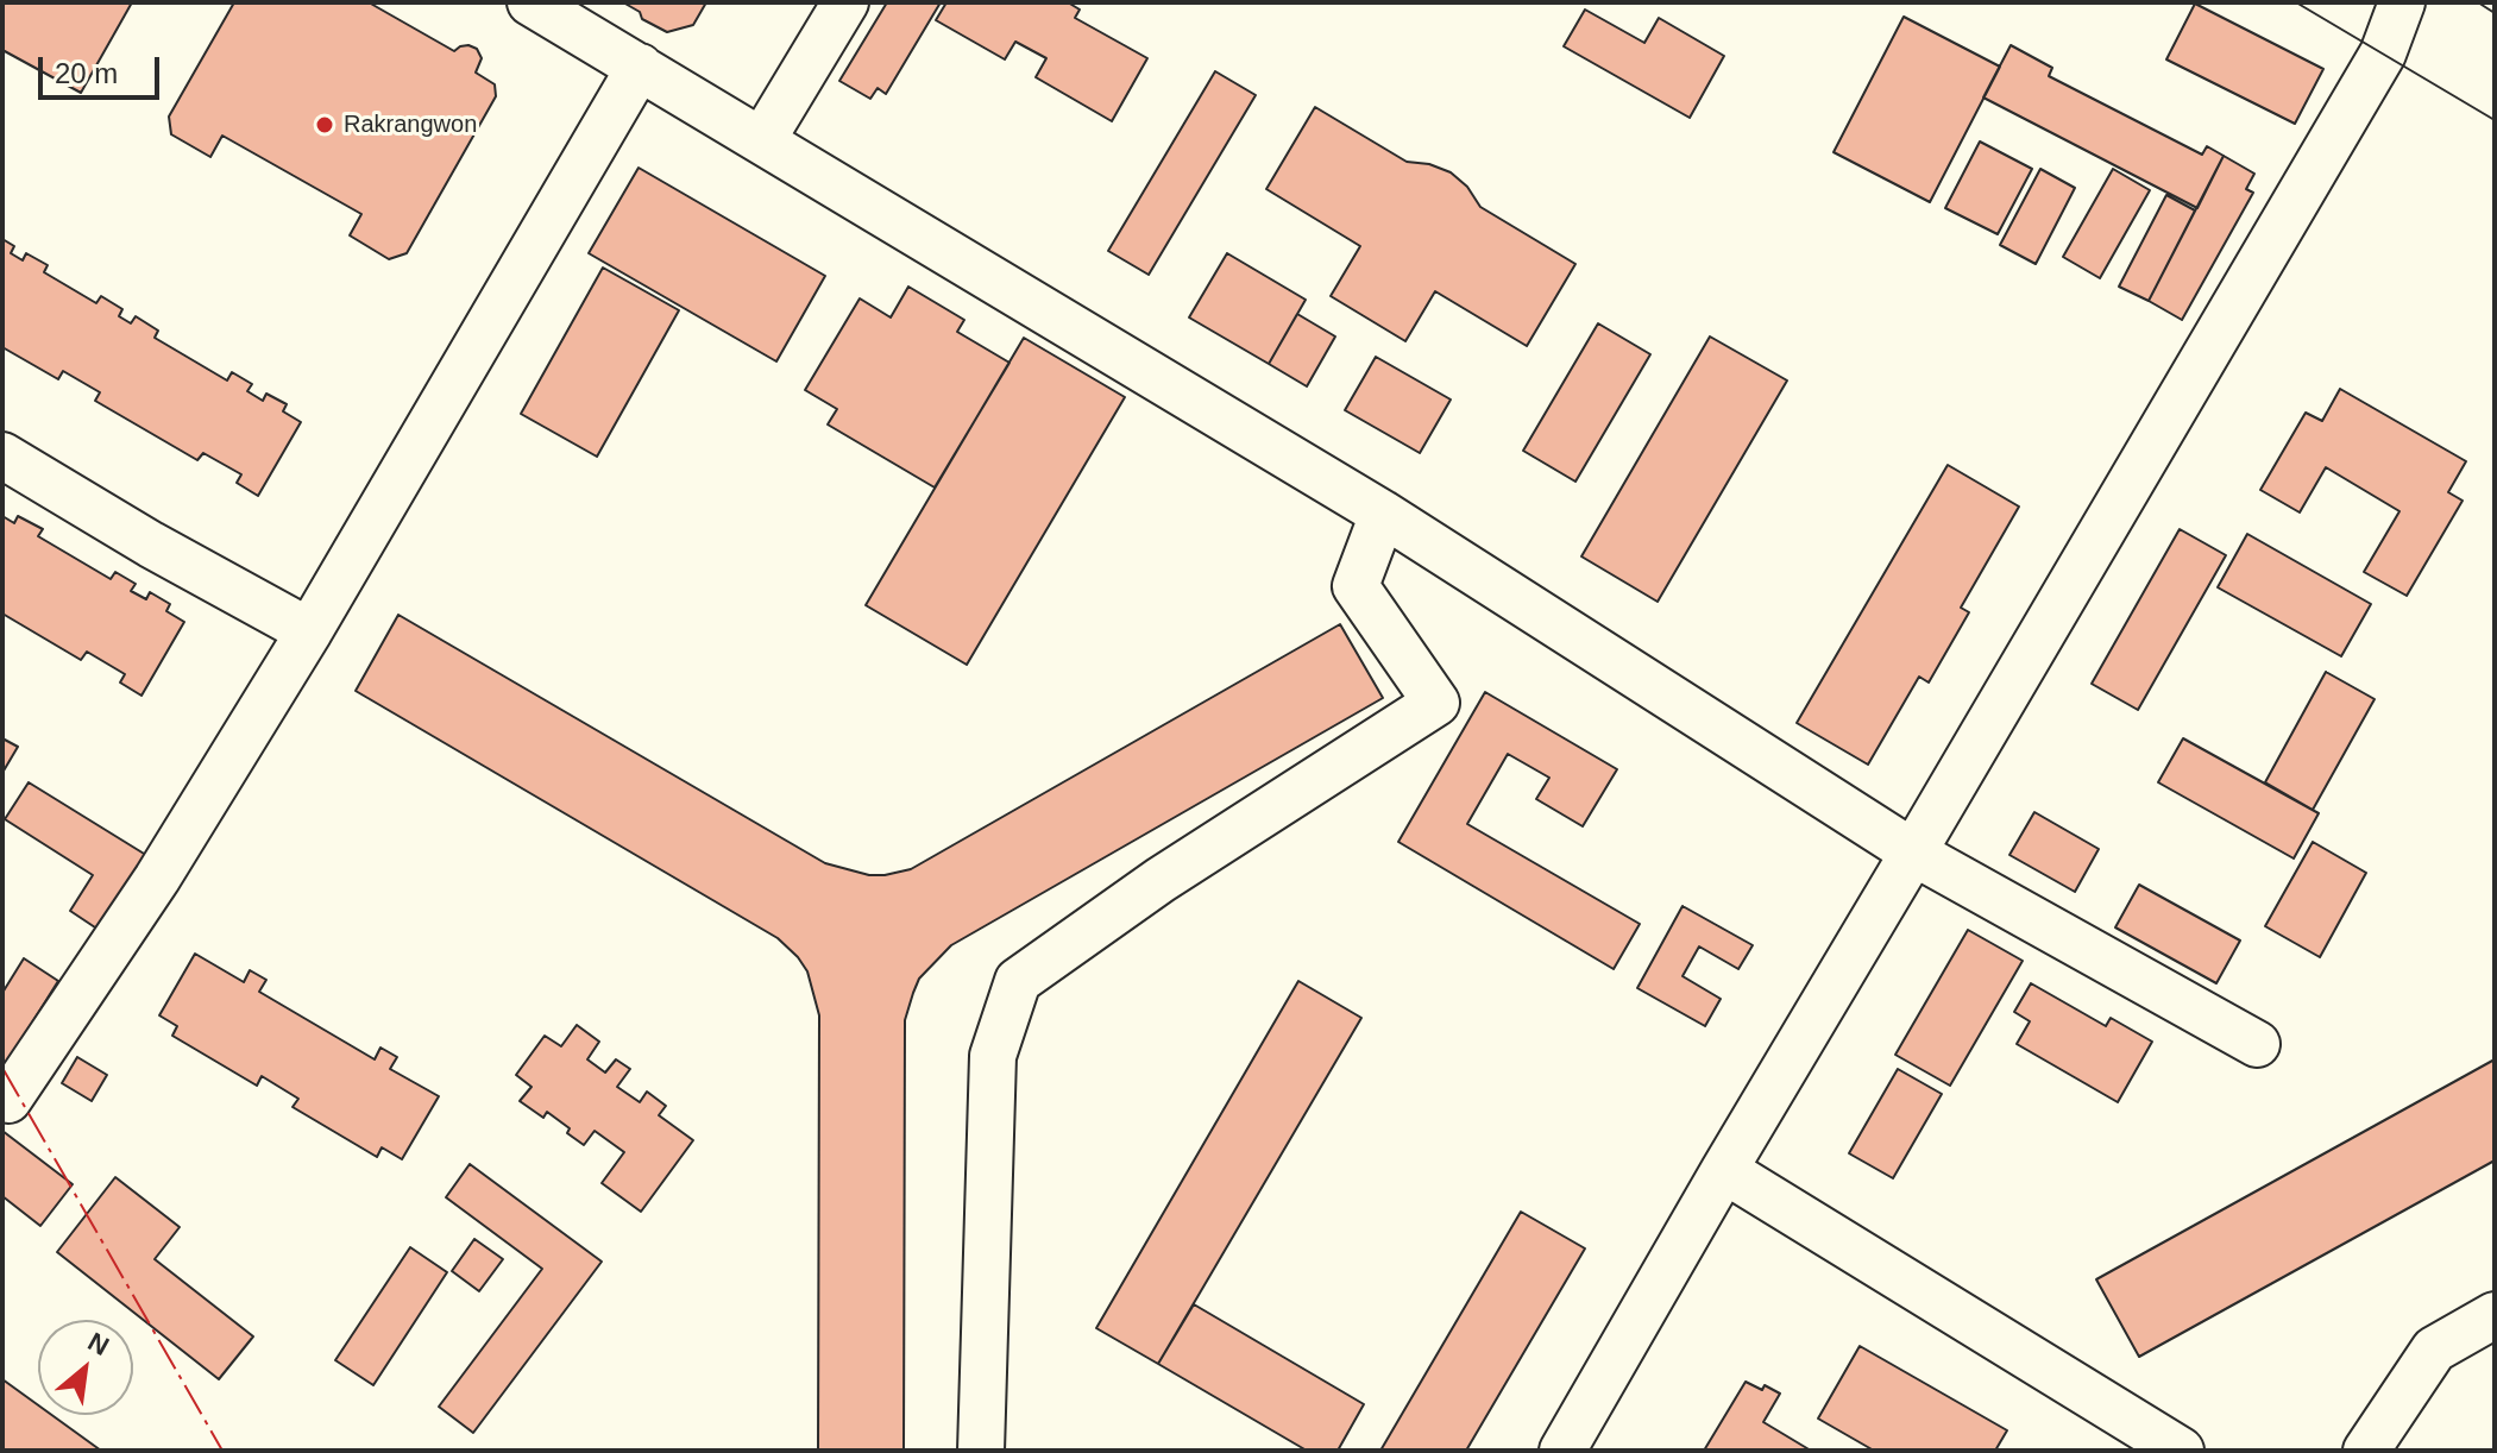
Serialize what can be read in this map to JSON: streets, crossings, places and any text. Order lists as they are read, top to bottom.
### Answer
{
  "places": ["Rakrangwon"],
  "scale_bar": "20 m",
  "north": "top right"
}
